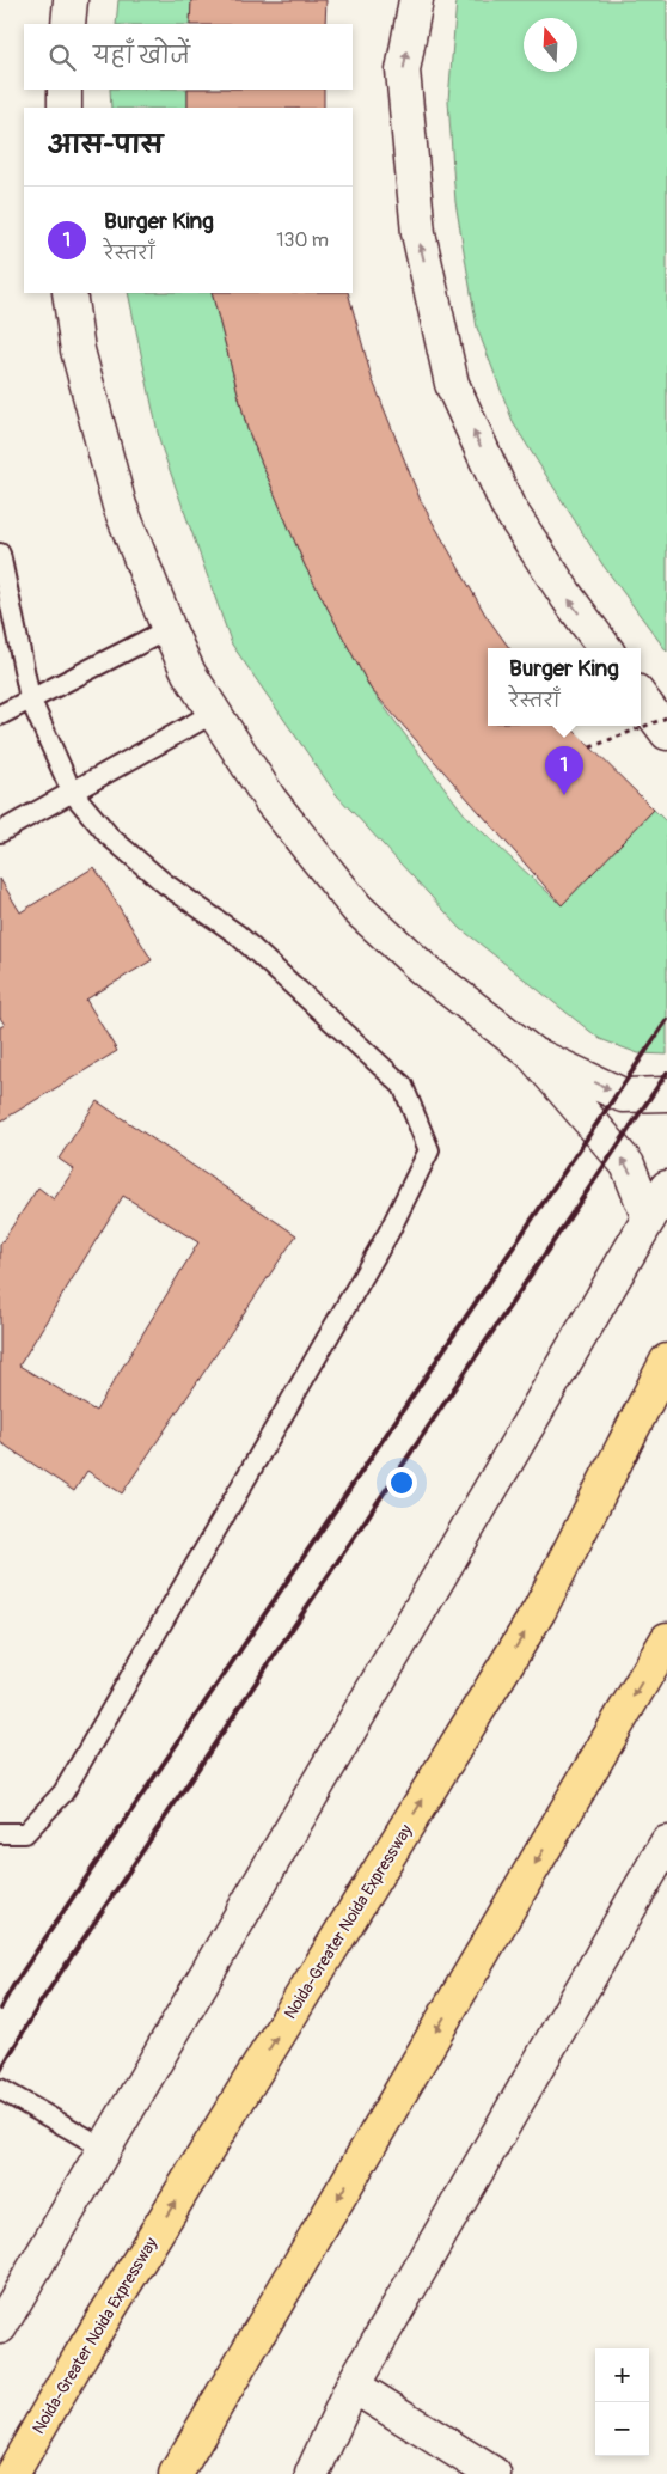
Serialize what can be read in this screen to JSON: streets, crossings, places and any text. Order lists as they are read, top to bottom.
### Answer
{
  "streets": {
    "highway": ["Noida-Greater Noida Expressway"]
  },
  "north": "top",
  "page": {
    "search": "यहाँ खोजें",
    "heading": "आस-पास",
    "list": [
      {
        "mark": "1",
        "name": "Burger King",
        "note": "रेस्तराँ",
        "value": "130 m"
      }
    ],
    "popup": ["Burger King", "रेस्तराँ"],
    "pins": "1",
    "map_buttons": ["+", "−"]
  }
}
